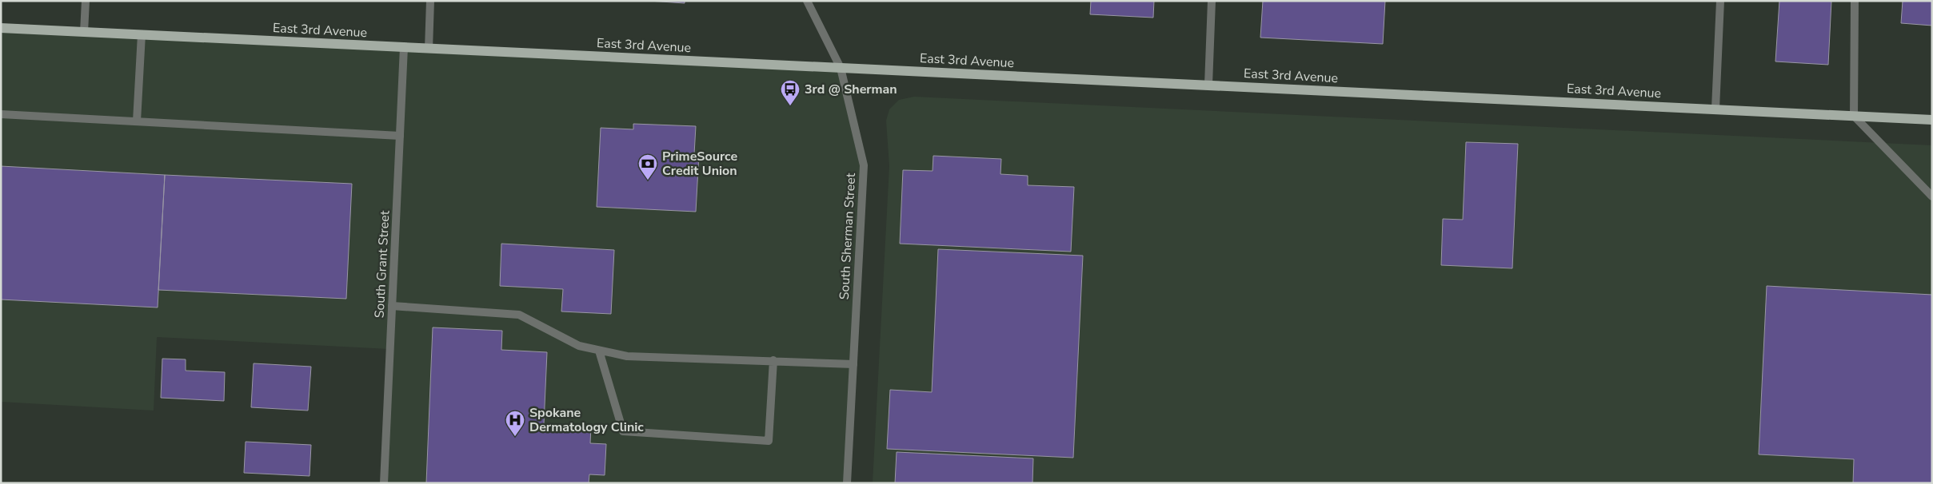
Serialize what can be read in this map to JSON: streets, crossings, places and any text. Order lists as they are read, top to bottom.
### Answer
{
  "streets": {
    "main road": ["East 3rd Avenue"],
    "street": ["South Sherman Street", "South Grant Street"]
  },
  "crossings": [
    ["East 3rd Avenue", "South Sherman Street"],
    ["East 3rd Avenue", "South Grant Street"]
  ],
  "places": {
    "bus stop": ["3rd @ Sherman"],
    "bank": ["PrimeSource Credit Union"],
    "hospital": ["Spokane Dermatology Clinic"]
  }
}
